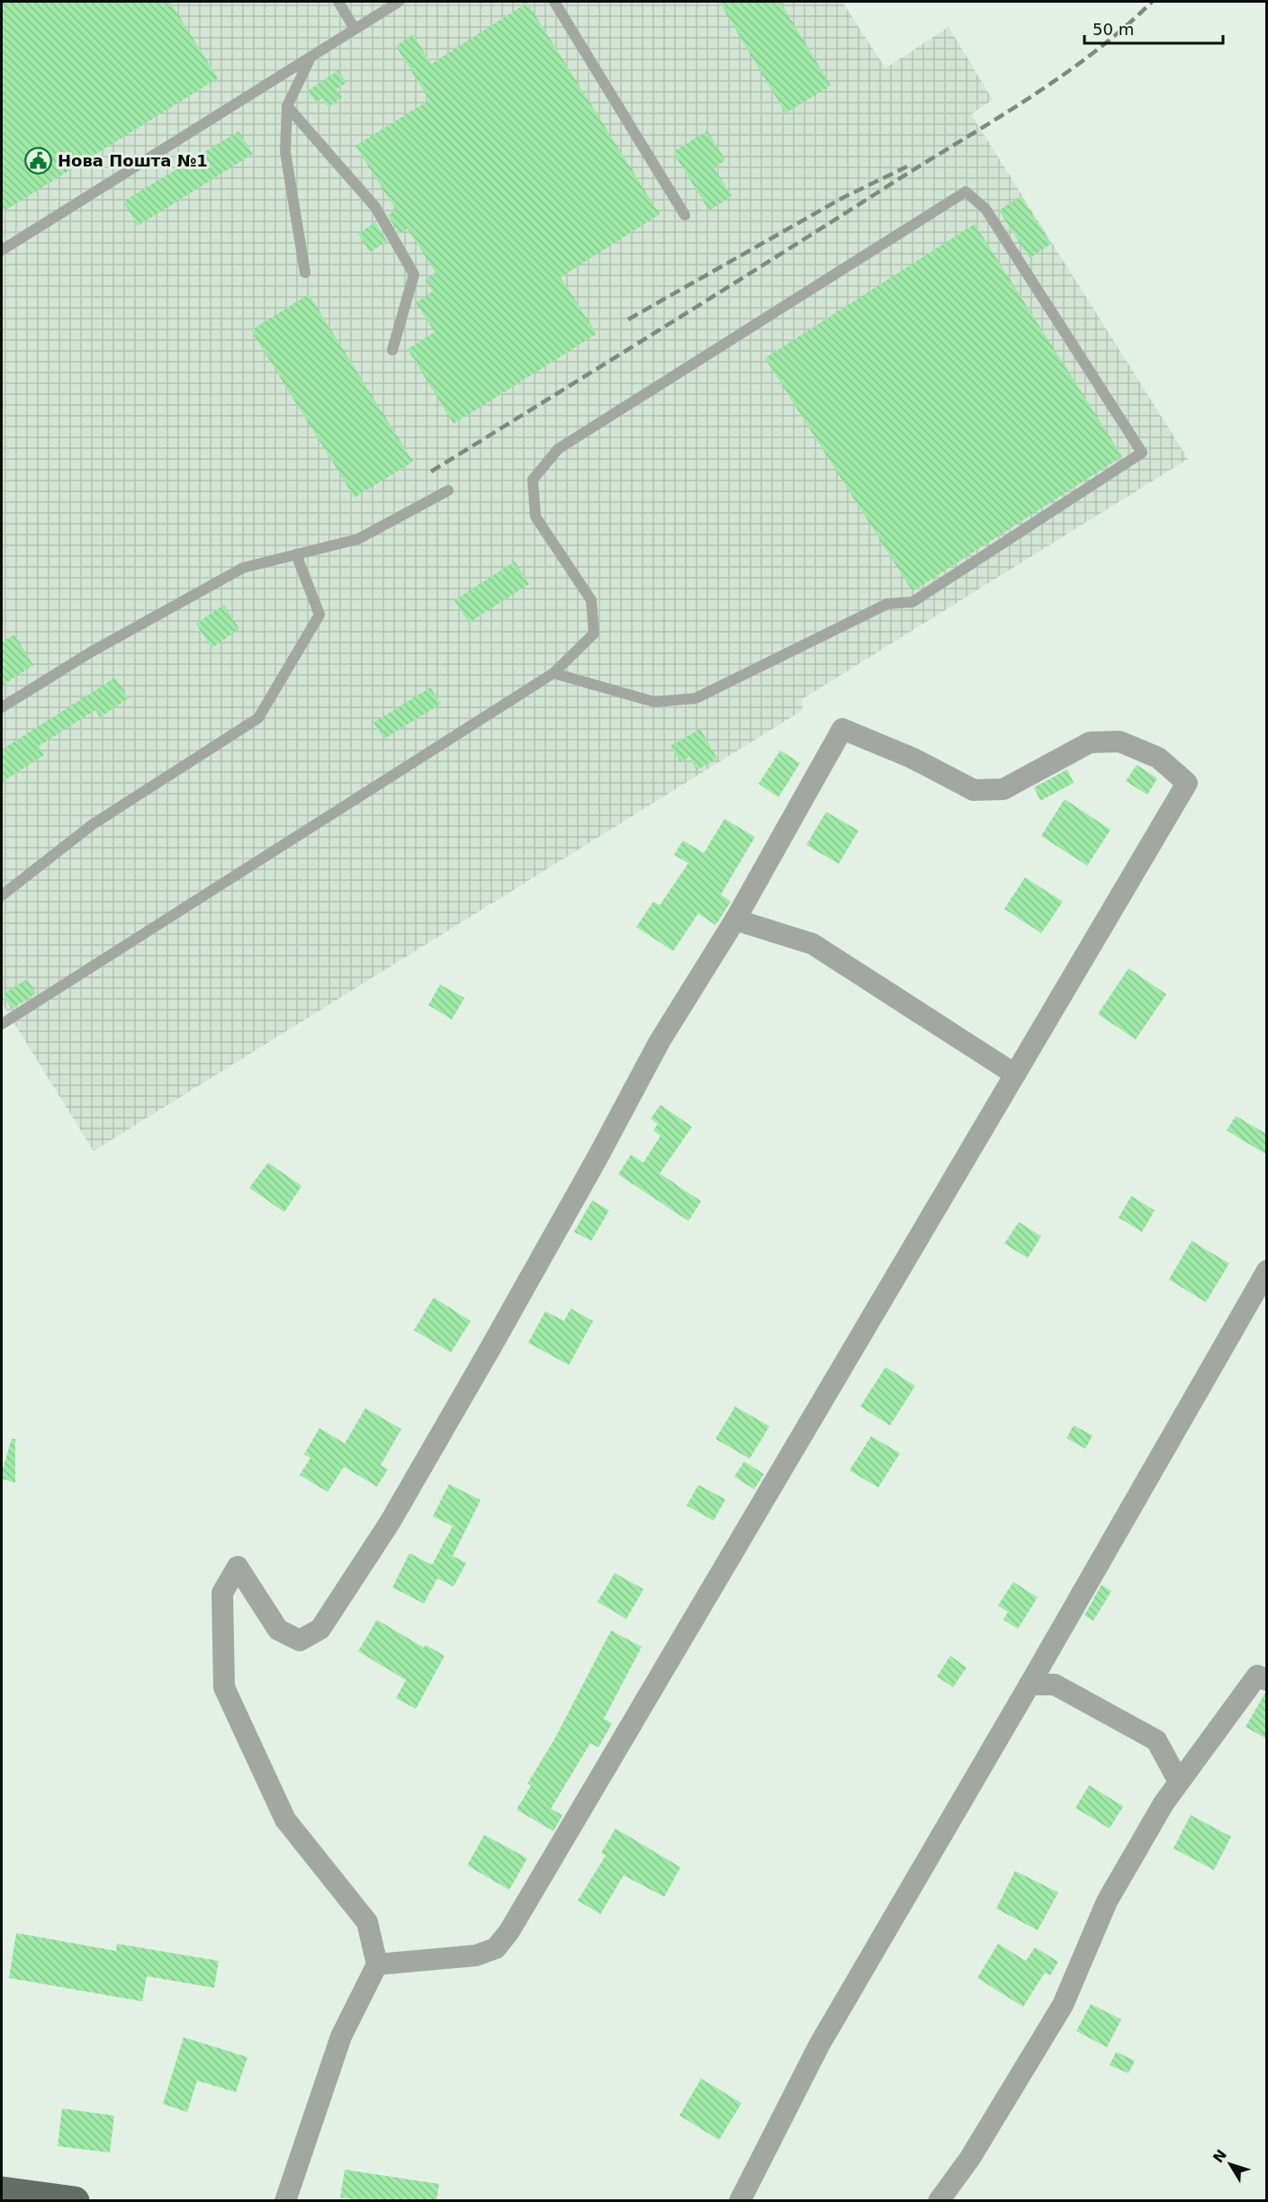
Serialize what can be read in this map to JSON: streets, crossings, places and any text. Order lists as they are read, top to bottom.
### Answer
{
  "places": {
    "public building": ["Нова Пошта №1"]
  },
  "scale_bar": "50 m",
  "north": "top left"
}
